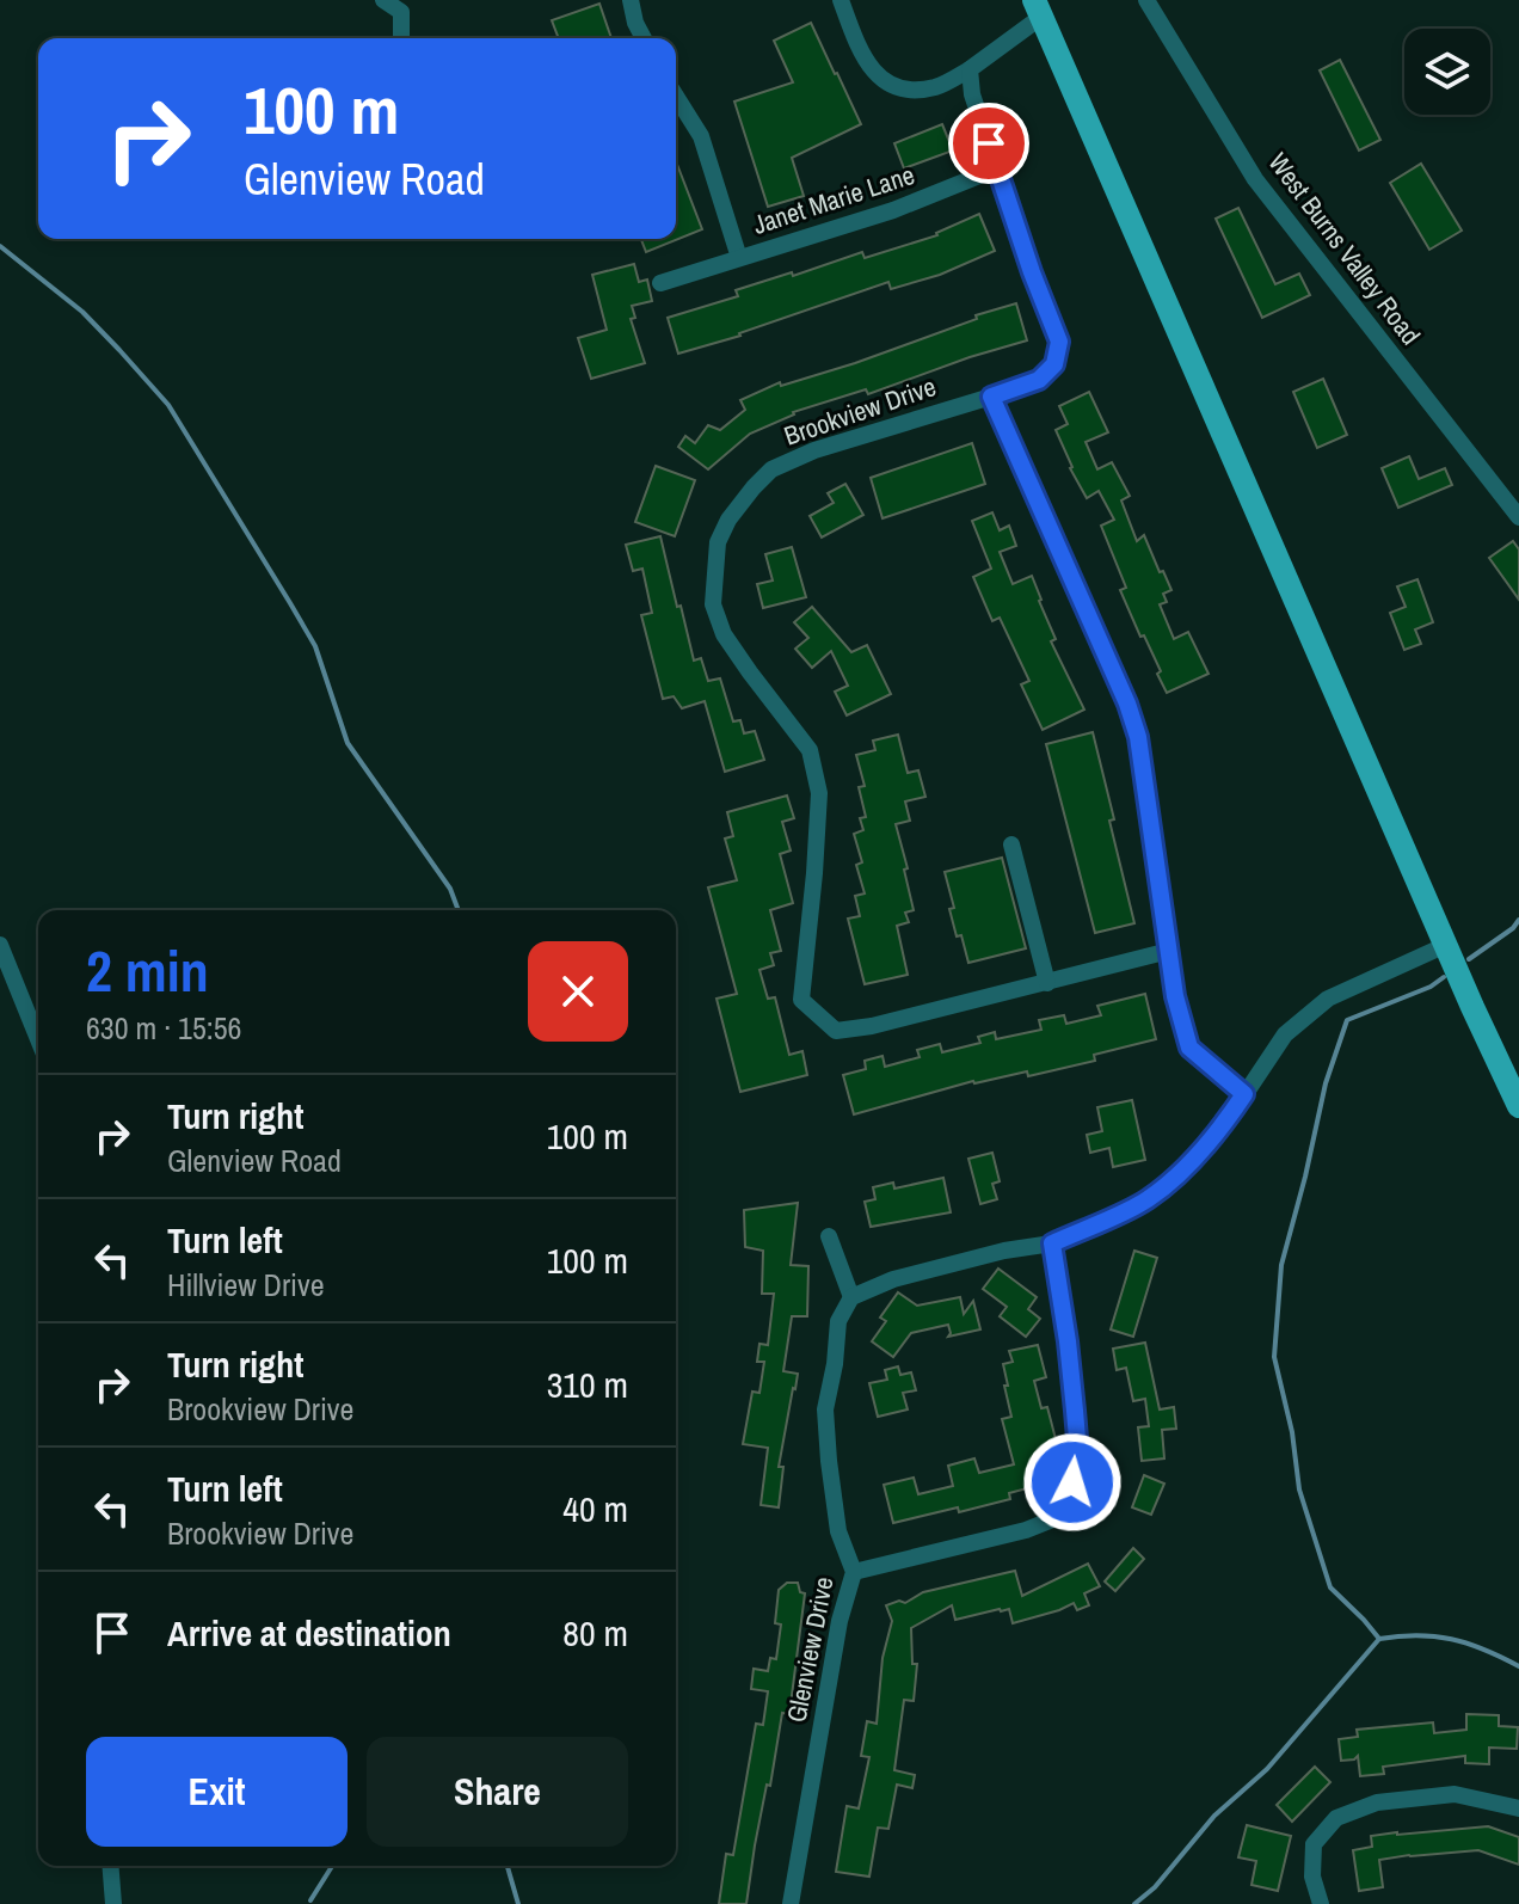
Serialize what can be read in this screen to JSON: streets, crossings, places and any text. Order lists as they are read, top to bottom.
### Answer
{
  "streets": {
    "street": [
      "Janet Marie Lane",
      "West Burns Valley Road",
      "Brookview Drive",
      "Glenview Drive"
    ]
  },
  "crossings": [
    ["Janet Marie Lane", "Brookview Drive"]
  ],
  "page": {
    "turn": ["100 m", "Glenview Road"],
    "heading": ["2 min", "630 m · 15:56"],
    "list": [
      {
        "name": "Turn right",
        "note": "Glenview Road",
        "value": "100 m"
      },
      {
        "name": "Turn left",
        "note": "Hillview Drive",
        "value": "100 m"
      },
      {
        "name": "Turn right",
        "note": "Brookview Drive",
        "value": "310 m"
      },
      {
        "name": "Turn left",
        "note": "Brookview Drive",
        "value": "40 m"
      },
      {
        "name": "Arrive at destination",
        "value": "80 m"
      }
    ],
    "buttons": ["Exit", "Share"]
  }
}
